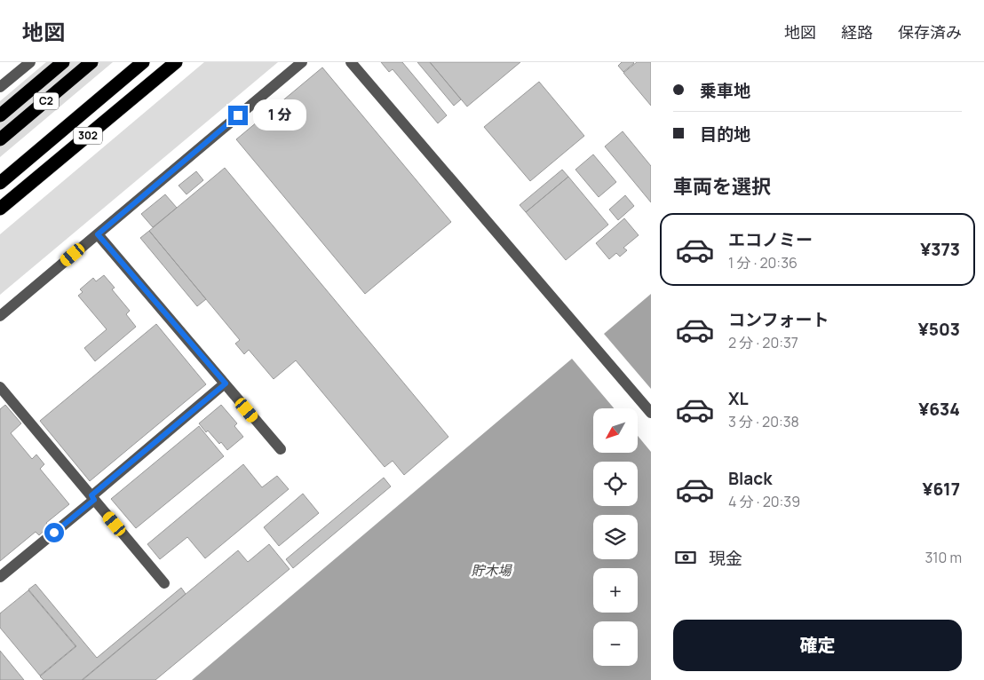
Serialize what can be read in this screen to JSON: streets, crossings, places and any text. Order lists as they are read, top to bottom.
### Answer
{
  "streets": {
    "highway": ["C2", "302"]
  },
  "water": ["貯木場"],
  "north": "bottom left",
  "page": {
    "header": "地図",
    "nav": ["地図", "経路", "保存済み"],
    "banner": ["乗車地", "目的地"],
    "bubble": "1 分",
    "heading": "車両を選択",
    "list": [
      {
        "name": "エコノミー",
        "note": "1 分 · 20:36",
        "value": "¥373"
      },
      {
        "name": "コンフォート",
        "note": "2 分 · 20:37",
        "value": "¥503"
      },
      {
        "name": "XL",
        "note": "3 分 · 20:38",
        "value": "¥634"
      },
      {
        "name": "Black",
        "note": "4 分 · 20:39",
        "value": "¥617"
      }
    ],
    "map_buttons": ["+", "−"],
    "pay": ["現金", "310 m"],
    "buttons": "確定"
  }
}
